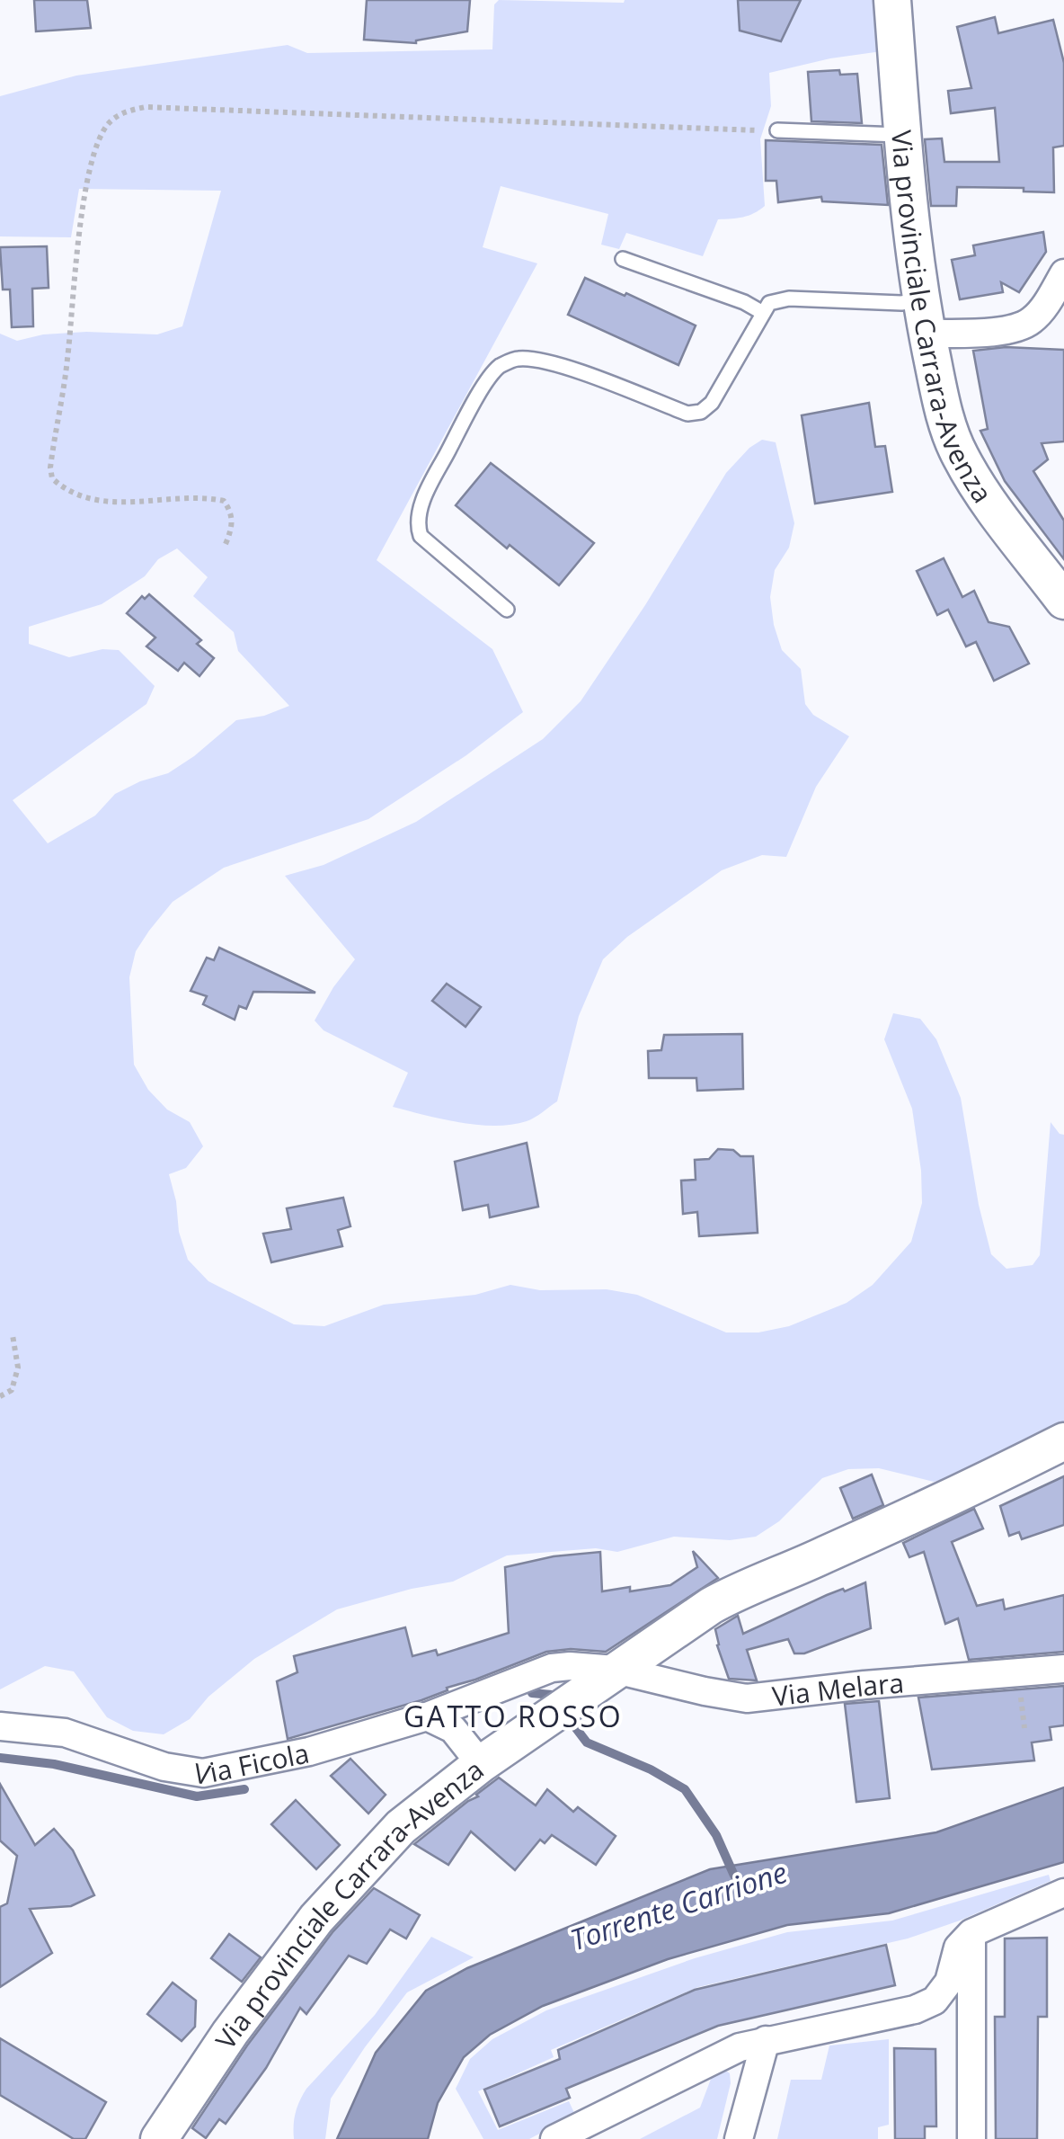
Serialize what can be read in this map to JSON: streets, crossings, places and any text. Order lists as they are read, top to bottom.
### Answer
{
  "streets": {
    "main road": ["Via provinciale Carrara-Avenza"],
    "street": ["Via Melara", "Via Ficola"]
  },
  "crossings": [
    ["Via provinciale Carrara-Avenza", "Via Melara"]
  ],
  "districts": ["GATTO ROSSO"],
  "water": ["Torrente Carrione"]
}
